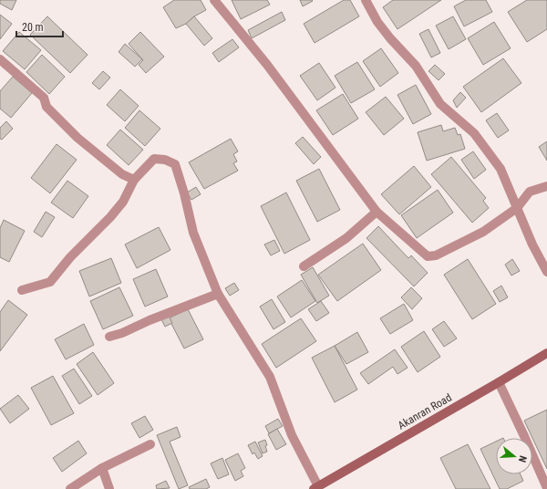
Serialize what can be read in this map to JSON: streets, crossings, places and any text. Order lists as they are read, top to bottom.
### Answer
{
  "streets": {
    "main road": ["Akanran Road"]
  },
  "scale_bar": "20 m",
  "north": "right"
}
